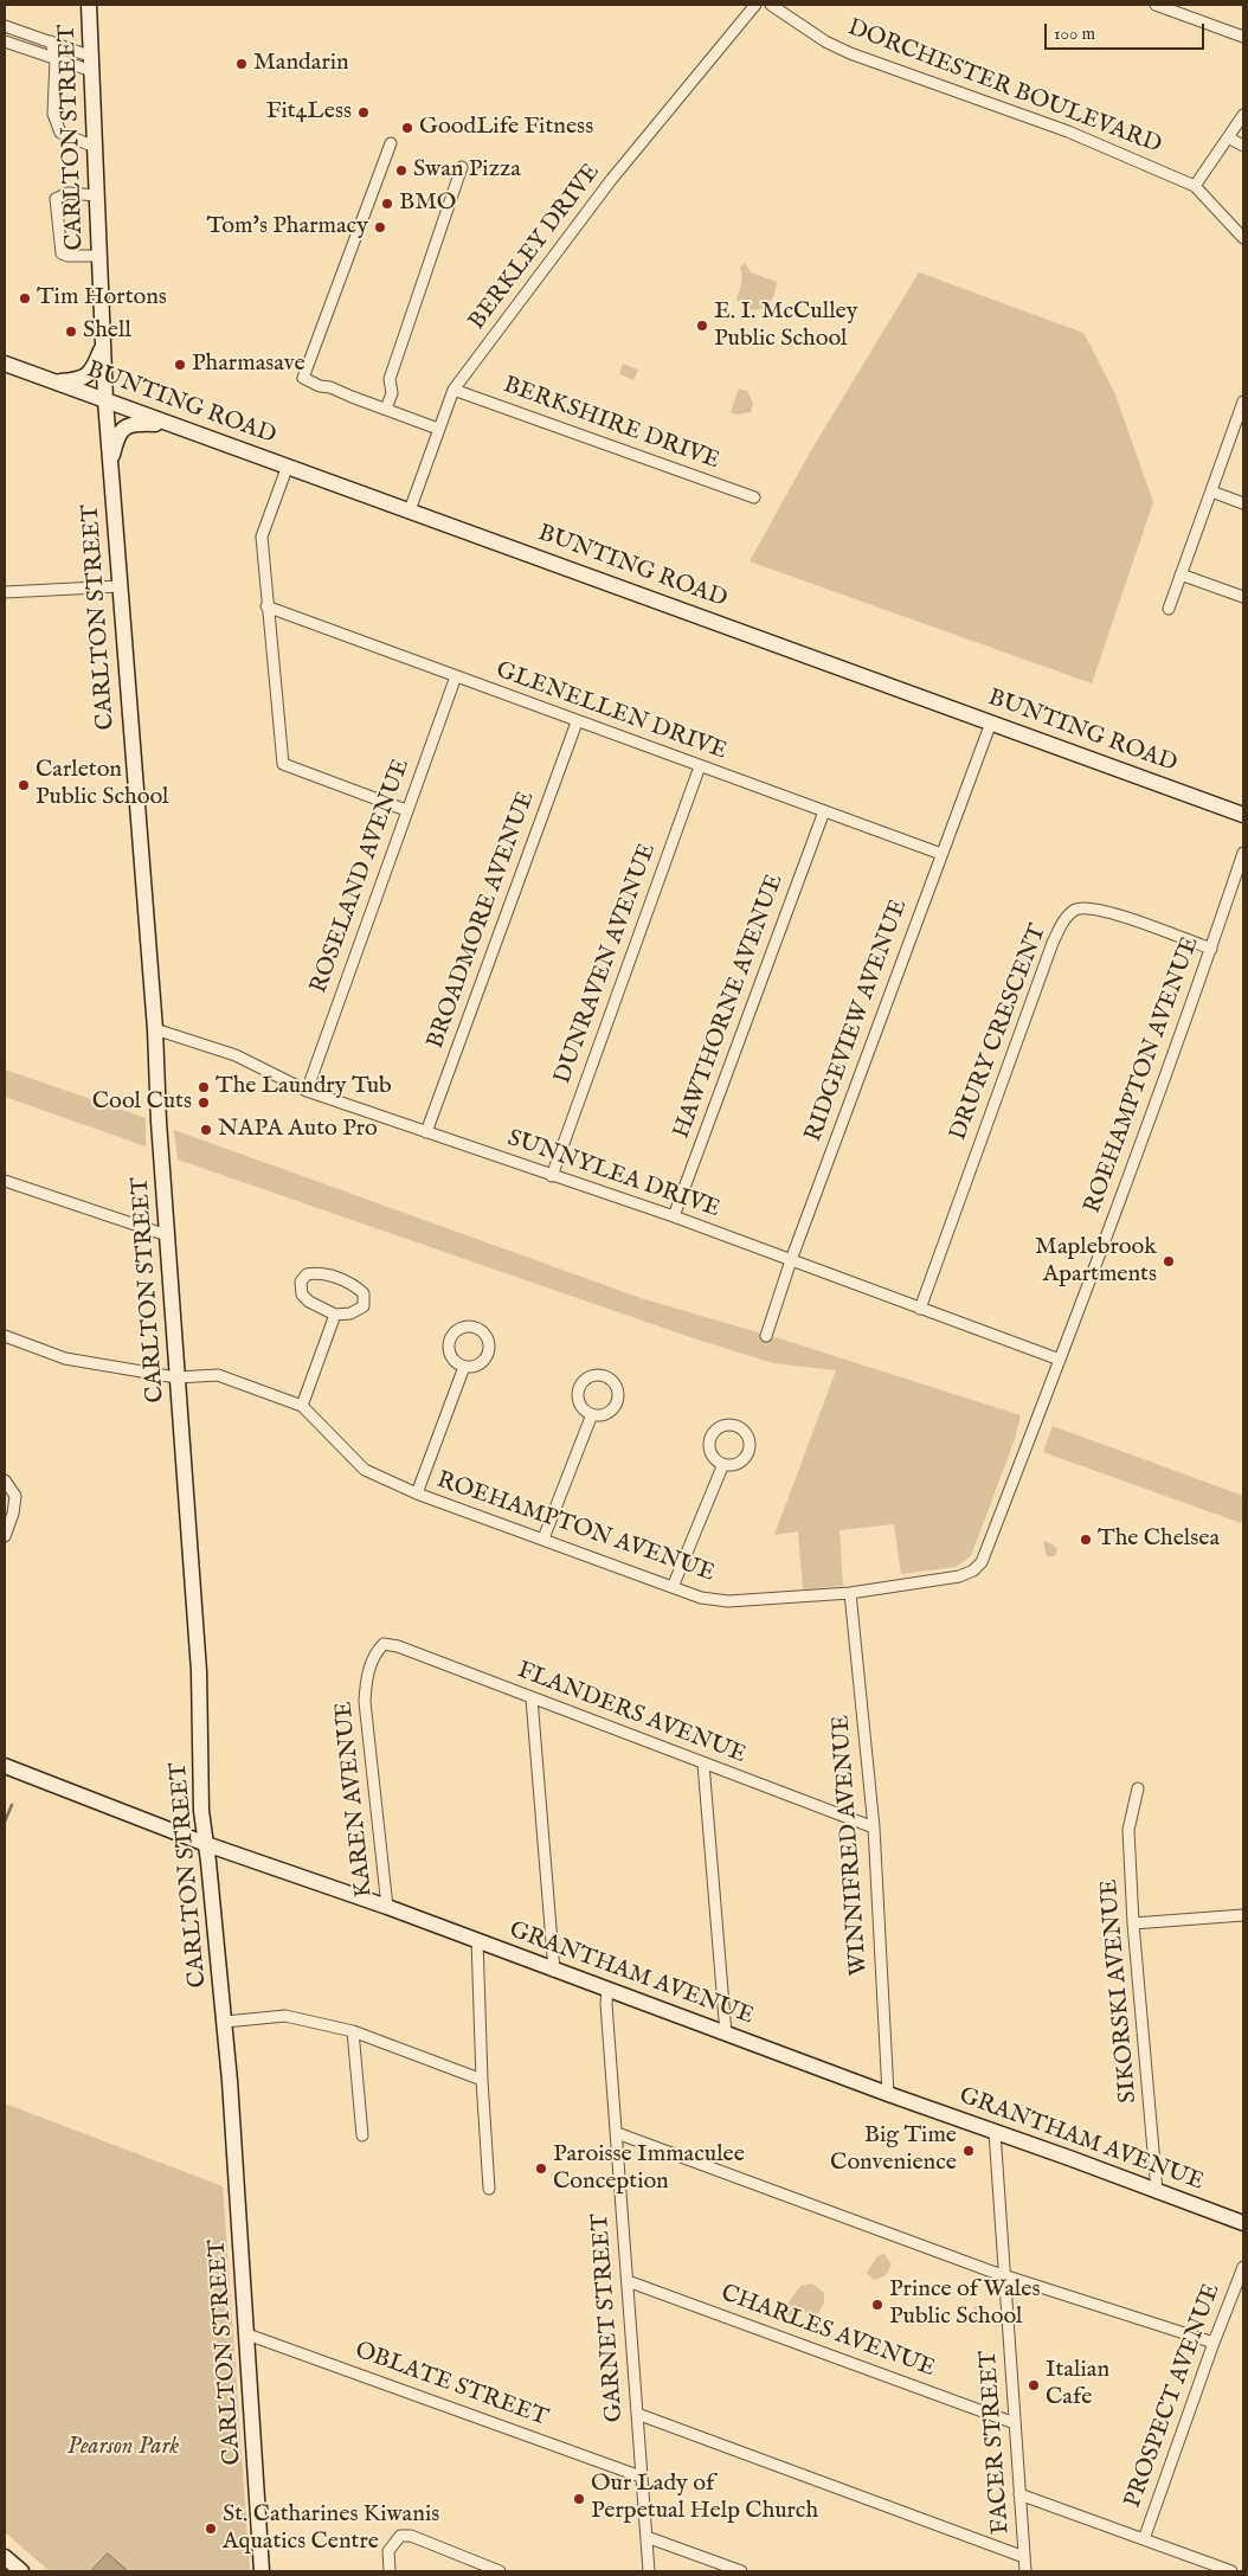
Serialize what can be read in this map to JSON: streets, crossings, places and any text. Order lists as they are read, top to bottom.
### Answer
{
  "streets": {
    "main road": ["CARLTON STREET", "BUNTING ROAD", "GRANTHAM AVENUE"],
    "street": [
      "DORCHESTER BOULEVARD",
      "BERKLEY DRIVE",
      "BERKSHIRE DRIVE",
      "GLENELLEN DRIVE",
      "ROSELAND AVENUE",
      "BROADMORE AVENUE",
      "DUNRAVEN AVENUE",
      "HAWTHORNE AVENUE",
      "RIDGEVIEW AVENUE",
      "DRURY CRESCENT",
      "ROEHAMPTON AVENUE",
      "SUNNYLEA DRIVE",
      "FLANDERS AVENUE",
      "KAREN AVENUE",
      "WINNIFRED AVENUE",
      "SIKORSKI AVENUE",
      "GARNET STREET",
      "CHARLES AVENUE",
      "OBLATE STREET",
      "PROSPECT AVENUE",
      "FACER STREET"
    ]
  },
  "crossings": [
    ["CARLTON STREET", "BUNTING ROAD"],
    ["CARLTON STREET", "ROEHAMPTON AVENUE"],
    ["CARLTON STREET", "SUNNYLEA DRIVE"],
    ["CARLTON STREET", "GRANTHAM AVENUE"],
    ["CARLTON STREET", "OBLATE STREET"],
    ["BERKLEY DRIVE", "BUNTING ROAD"],
    ["BERKLEY DRIVE", "BERKSHIRE DRIVE"],
    ["BUNTING ROAD", "RIDGEVIEW AVENUE"],
    ["GLENELLEN DRIVE", "ROSELAND AVENUE"],
    ["GLENELLEN DRIVE", "BROADMORE AVENUE"],
    ["GLENELLEN DRIVE", "DUNRAVEN AVENUE"],
    ["GLENELLEN DRIVE", "HAWTHORNE AVENUE"],
    ["GLENELLEN DRIVE", "RIDGEVIEW AVENUE"],
    ["ROSELAND AVENUE", "SUNNYLEA DRIVE"],
    ["BROADMORE AVENUE", "SUNNYLEA DRIVE"],
    ["DUNRAVEN AVENUE", "SUNNYLEA DRIVE"],
    ["HAWTHORNE AVENUE", "SUNNYLEA DRIVE"],
    ["RIDGEVIEW AVENUE", "SUNNYLEA DRIVE"],
    ["DRURY CRESCENT", "ROEHAMPTON AVENUE"],
    ["DRURY CRESCENT", "SUNNYLEA DRIVE"],
    ["ROEHAMPTON AVENUE", "SUNNYLEA DRIVE"],
    ["ROEHAMPTON AVENUE", "WINNIFRED AVENUE"],
    ["FLANDERS AVENUE", "KAREN AVENUE"],
    ["FLANDERS AVENUE", "WINNIFRED AVENUE"],
    ["KAREN AVENUE", "GRANTHAM AVENUE"],
    ["WINNIFRED AVENUE", "GRANTHAM AVENUE"],
    ["GRANTHAM AVENUE", "SIKORSKI AVENUE"],
    ["GRANTHAM AVENUE", "GARNET STREET"],
    ["GRANTHAM AVENUE", "FACER STREET"],
    ["GARNET STREET", "CHARLES AVENUE"],
    ["GARNET STREET", "OBLATE STREET"],
    ["CHARLES AVENUE", "FACER STREET"]
  ],
  "parks": ["Pearson Park"],
  "places": [
    "Mandarin",
    "Fit4Less",
    "GoodLife Fitness",
    "Swan Pizza",
    "BMO",
    "Tom's Pharmacy",
    "Tim Hortons",
    "E. I. McCulley Public School",
    "Shell",
    "Pharmasave",
    "Carleton Public School",
    "The Laundry Tub",
    "Cool Cuts",
    "NAPA Auto Pro",
    "Maplebrook Apartments",
    "The Chelsea",
    "Big Time Convenience",
    "Paroisse Immaculee Conception",
    "Prince of Wales Public School",
    "Italian Cafe",
    "Our Lady of Perpetual Help Church",
    "St. Catharines Kiwanis Aquatics Centre"
  ],
  "scale_bar": "100 m"
}
